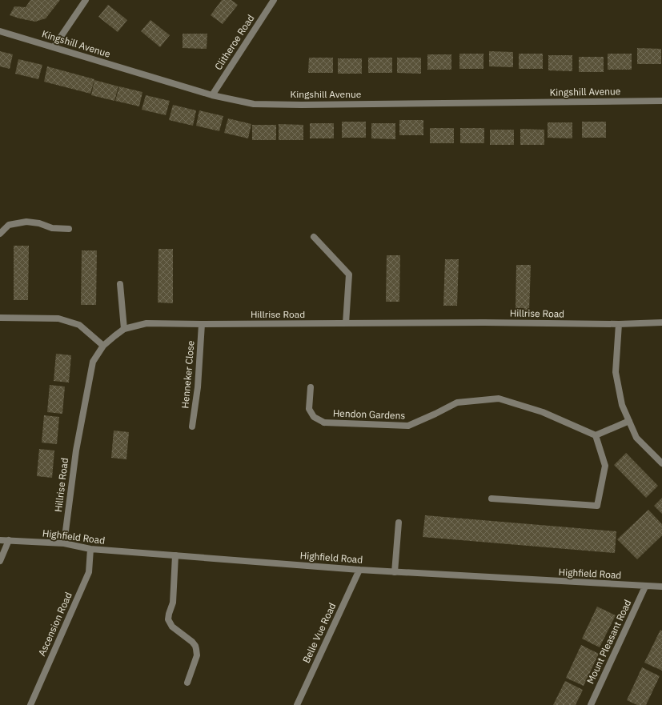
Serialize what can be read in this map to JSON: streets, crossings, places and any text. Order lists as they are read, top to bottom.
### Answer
{
  "streets": {
    "street": [
      "Clitheroe Road",
      "Kingshill Avenue",
      "Hillrise Road",
      "Henneker Close",
      "Hendon Gardens",
      "Highfield Road",
      "Ascension Road",
      "Belle Vue Road",
      "Mount Pleasant Road"
    ]
  },
  "crossings": [
    ["Clitheroe Road", "Kingshill Avenue"],
    ["Hillrise Road", "Henneker Close"],
    ["Hillrise Road", "Highfield Road"],
    ["Highfield Road", "Ascension Road"],
    ["Highfield Road", "Belle Vue Road"],
    ["Highfield Road", "Mount Pleasant Road"]
  ]
}
